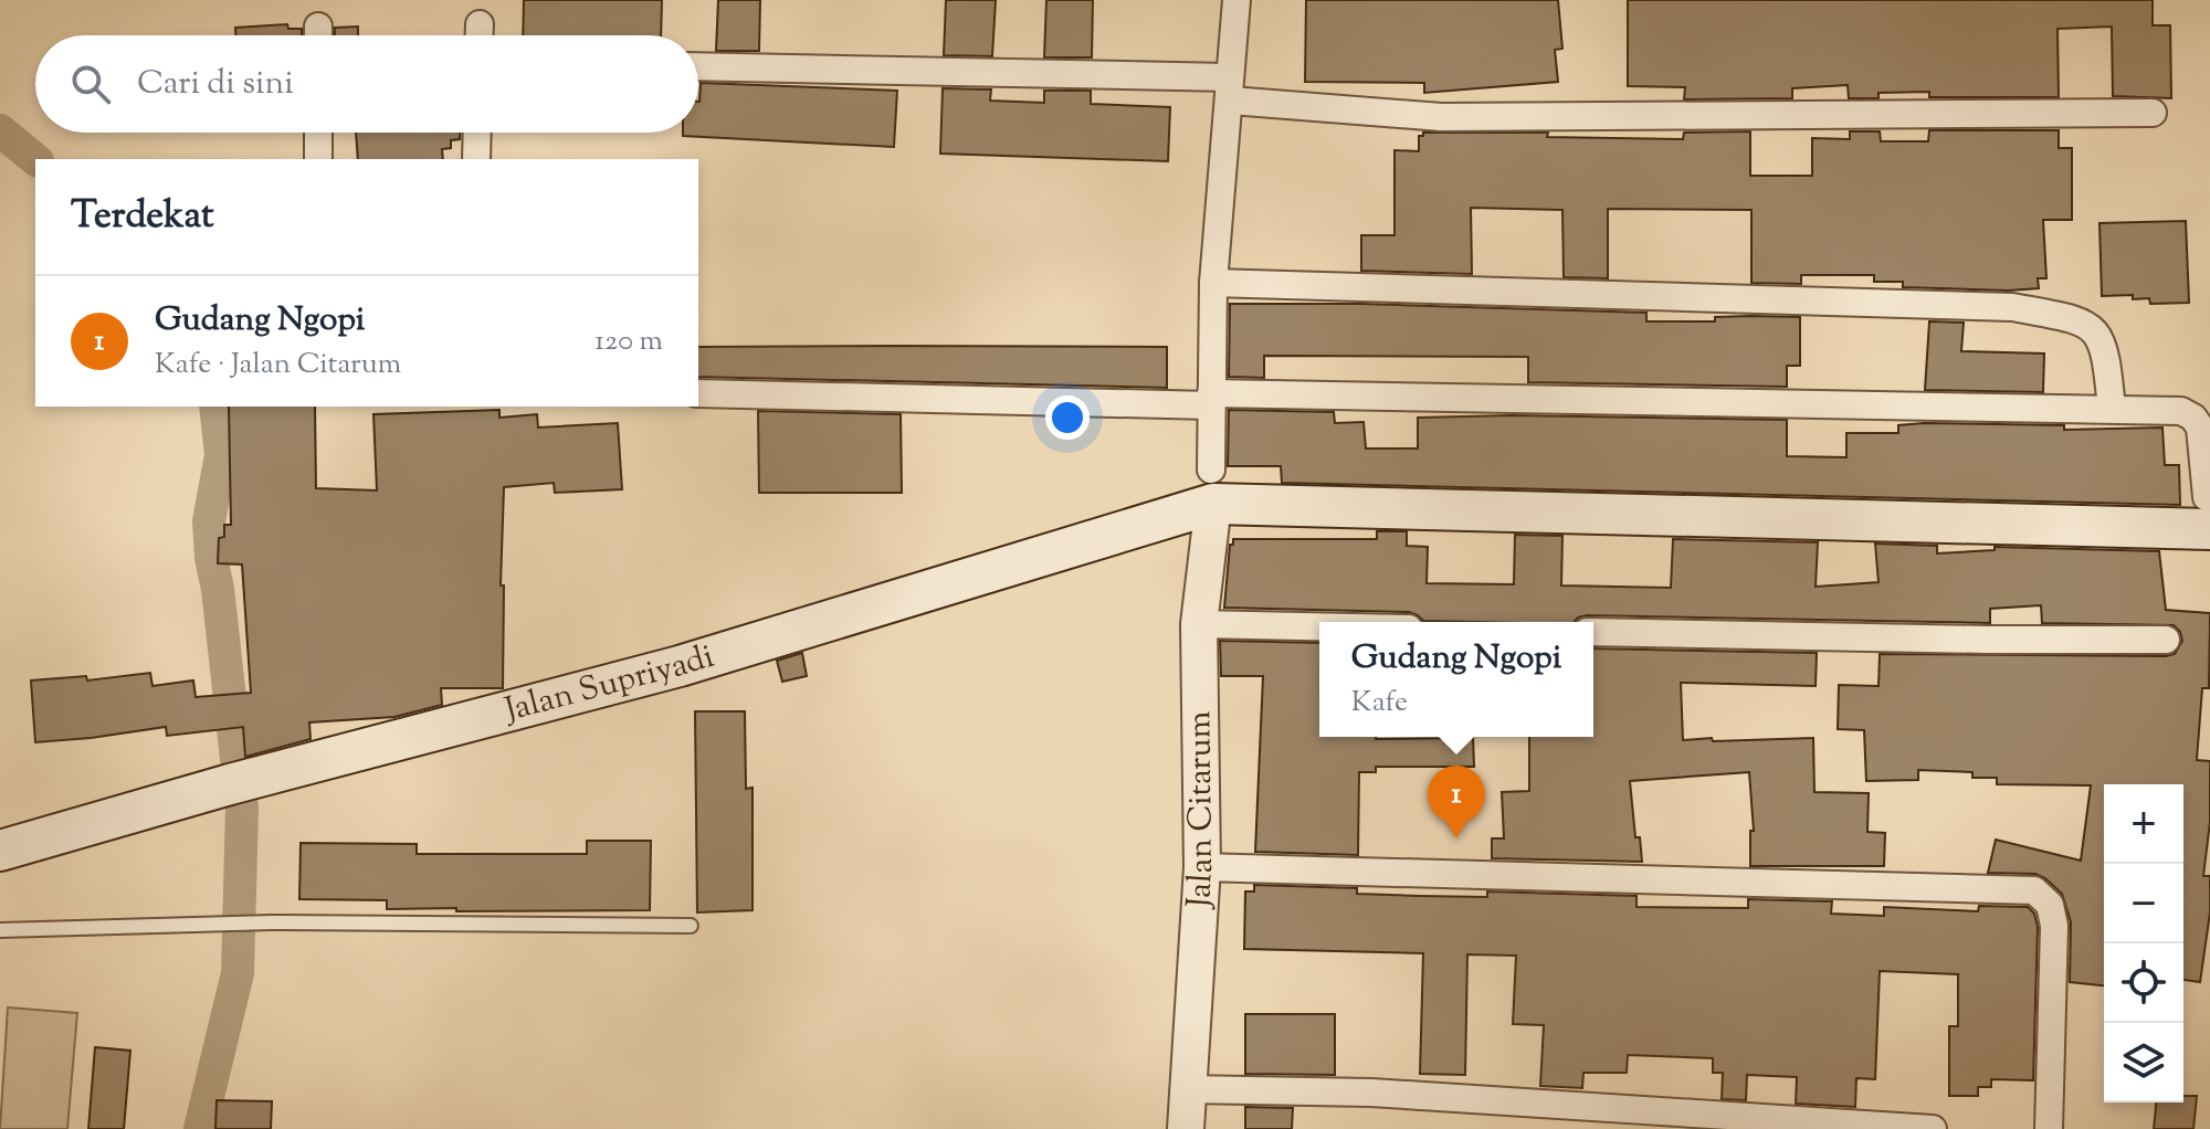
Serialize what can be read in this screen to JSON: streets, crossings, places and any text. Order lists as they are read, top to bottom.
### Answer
{
  "streets": {
    "main road": ["Jalan Supriyadi"],
    "street": ["Jalan Citarum"]
  },
  "crossings": [
    ["Jalan Supriyadi", "Jalan Citarum"]
  ],
  "page": {
    "search": "Cari di sini",
    "heading": "Terdekat",
    "list": [
      {
        "mark": "1",
        "name": "Gudang Ngopi",
        "note": "Kafe · Jalan Citarum",
        "value": "120 m"
      }
    ],
    "popup": ["Gudang Ngopi", "Kafe"],
    "pins": "1",
    "map_buttons": ["+", "−"]
  }
}
